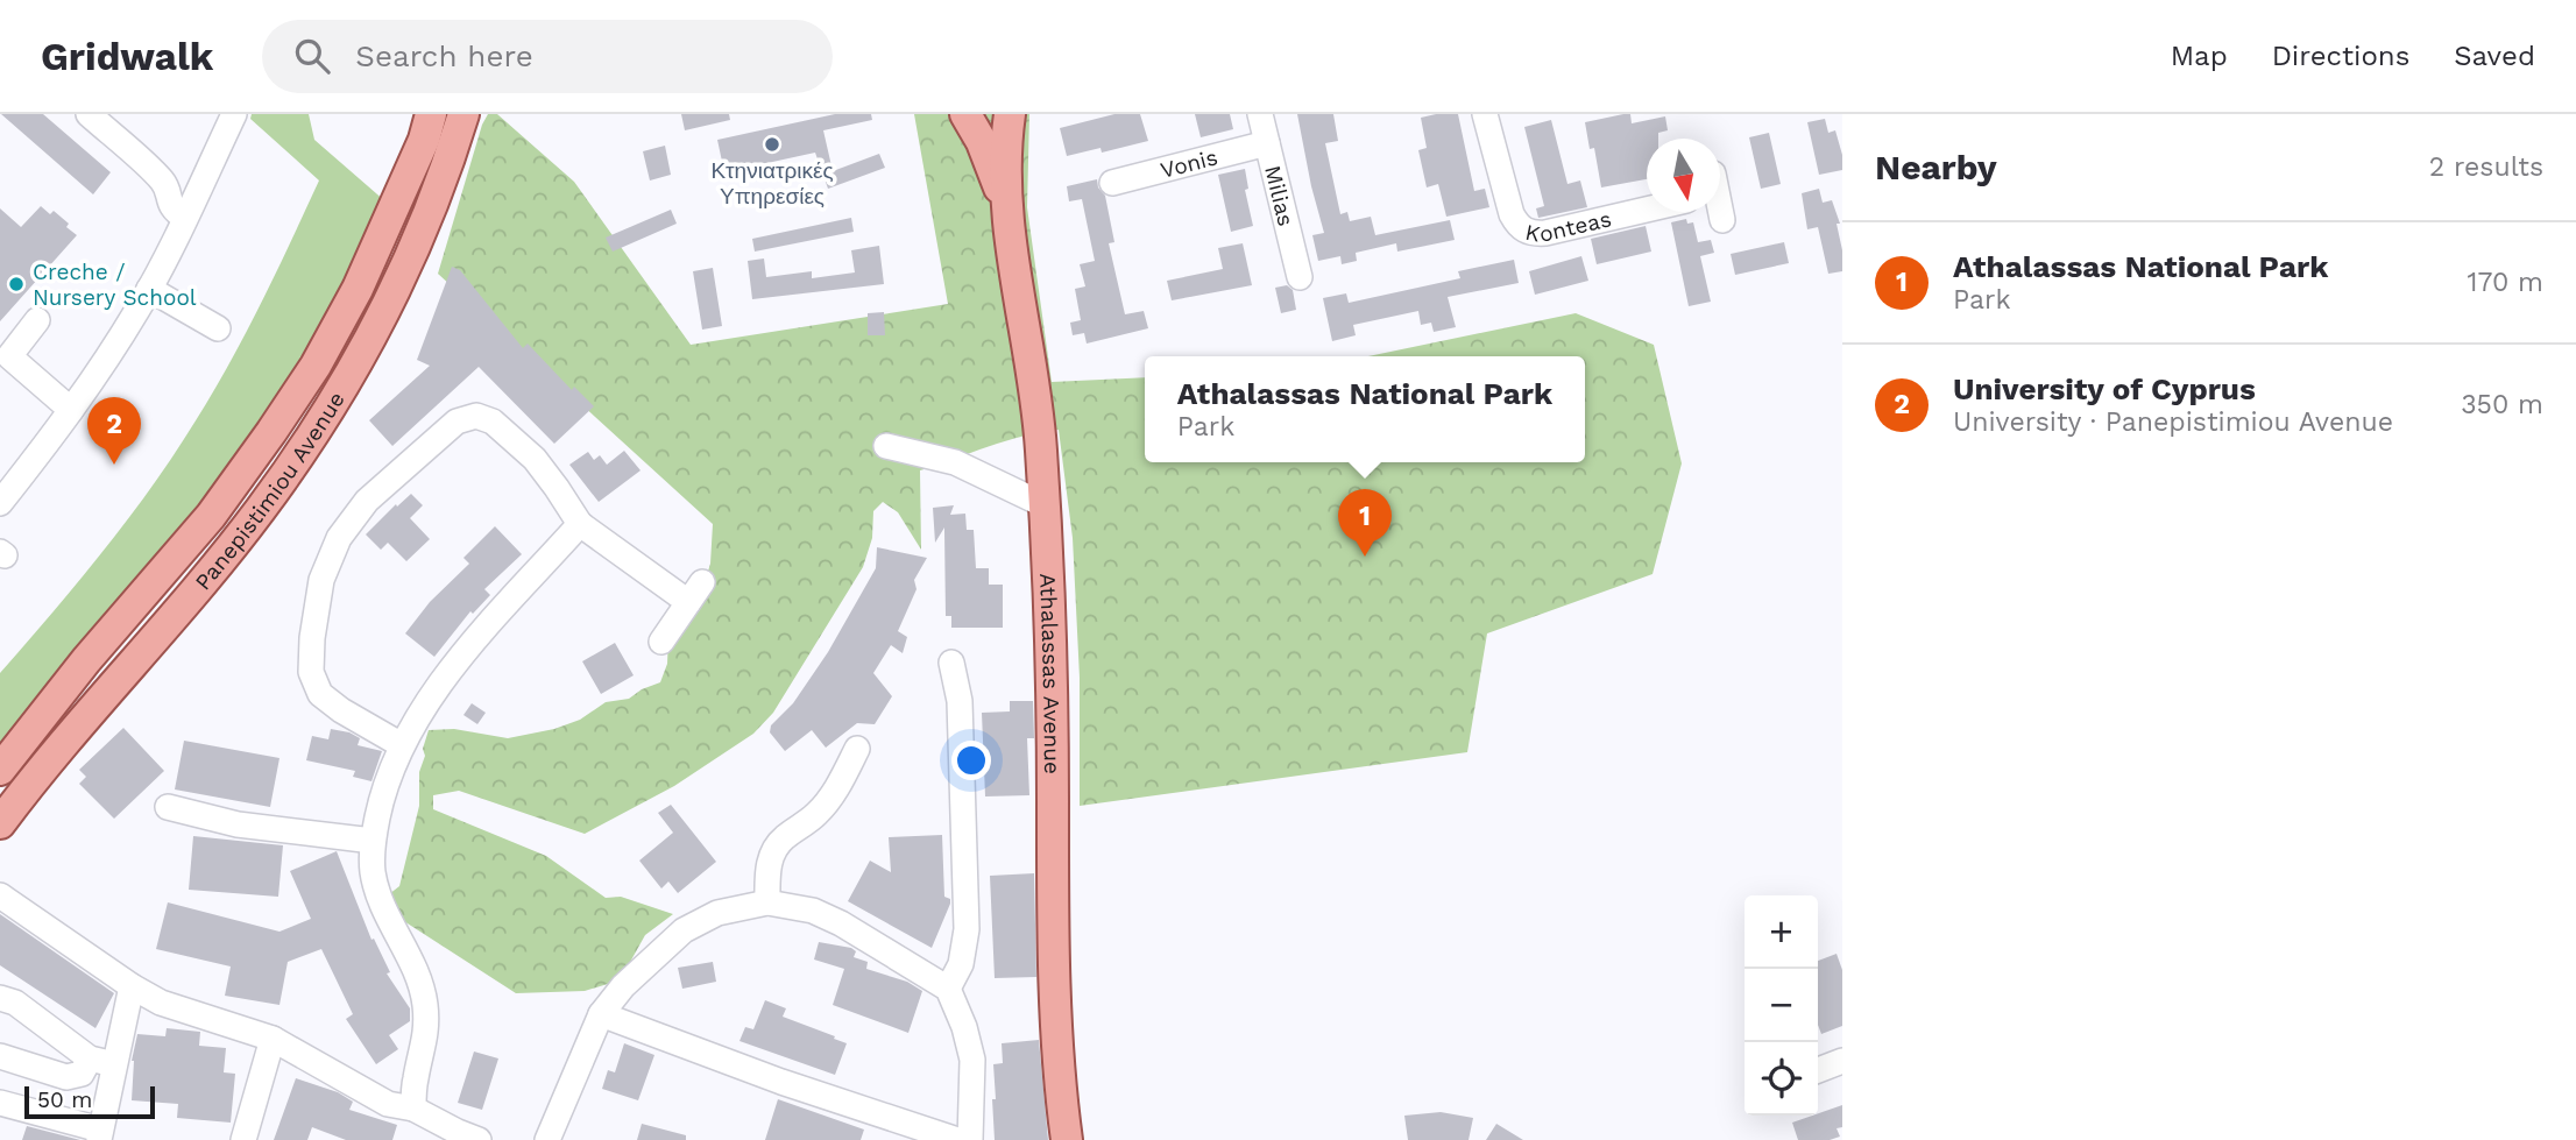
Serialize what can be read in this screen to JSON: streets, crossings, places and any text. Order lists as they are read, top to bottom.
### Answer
{
  "streets": {
    "main road": ["Panepistimiou Avenue", "Athalassas Avenue"],
    "street": ["Vonis", "Milias", "Konteas"]
  },
  "crossings": [
    ["Vonis", "Milias"]
  ],
  "places": ["Κτηνιατρικές Υπηρεσίες", "Creche / Nursery School"],
  "scale_bar": "50 m",
  "north": "bottom",
  "page": {
    "header": "Gridwalk",
    "search": "Search here",
    "nav": ["Map", "Directions", "Saved"],
    "heading": ["Nearby", "2 results"],
    "list": [
      {
        "mark": "1",
        "name": "Athalassas National Park",
        "note": "Park",
        "value": "170 m"
      },
      {
        "mark": "2",
        "name": "University of Cyprus",
        "note": "University · Panepistimiou Avenue",
        "value": "350 m"
      }
    ],
    "popup": ["Athalassas National Park", "Park"],
    "pins": ["2", "1"],
    "map_buttons": ["+", "−"],
    "scale": "50 m"
  }
}
